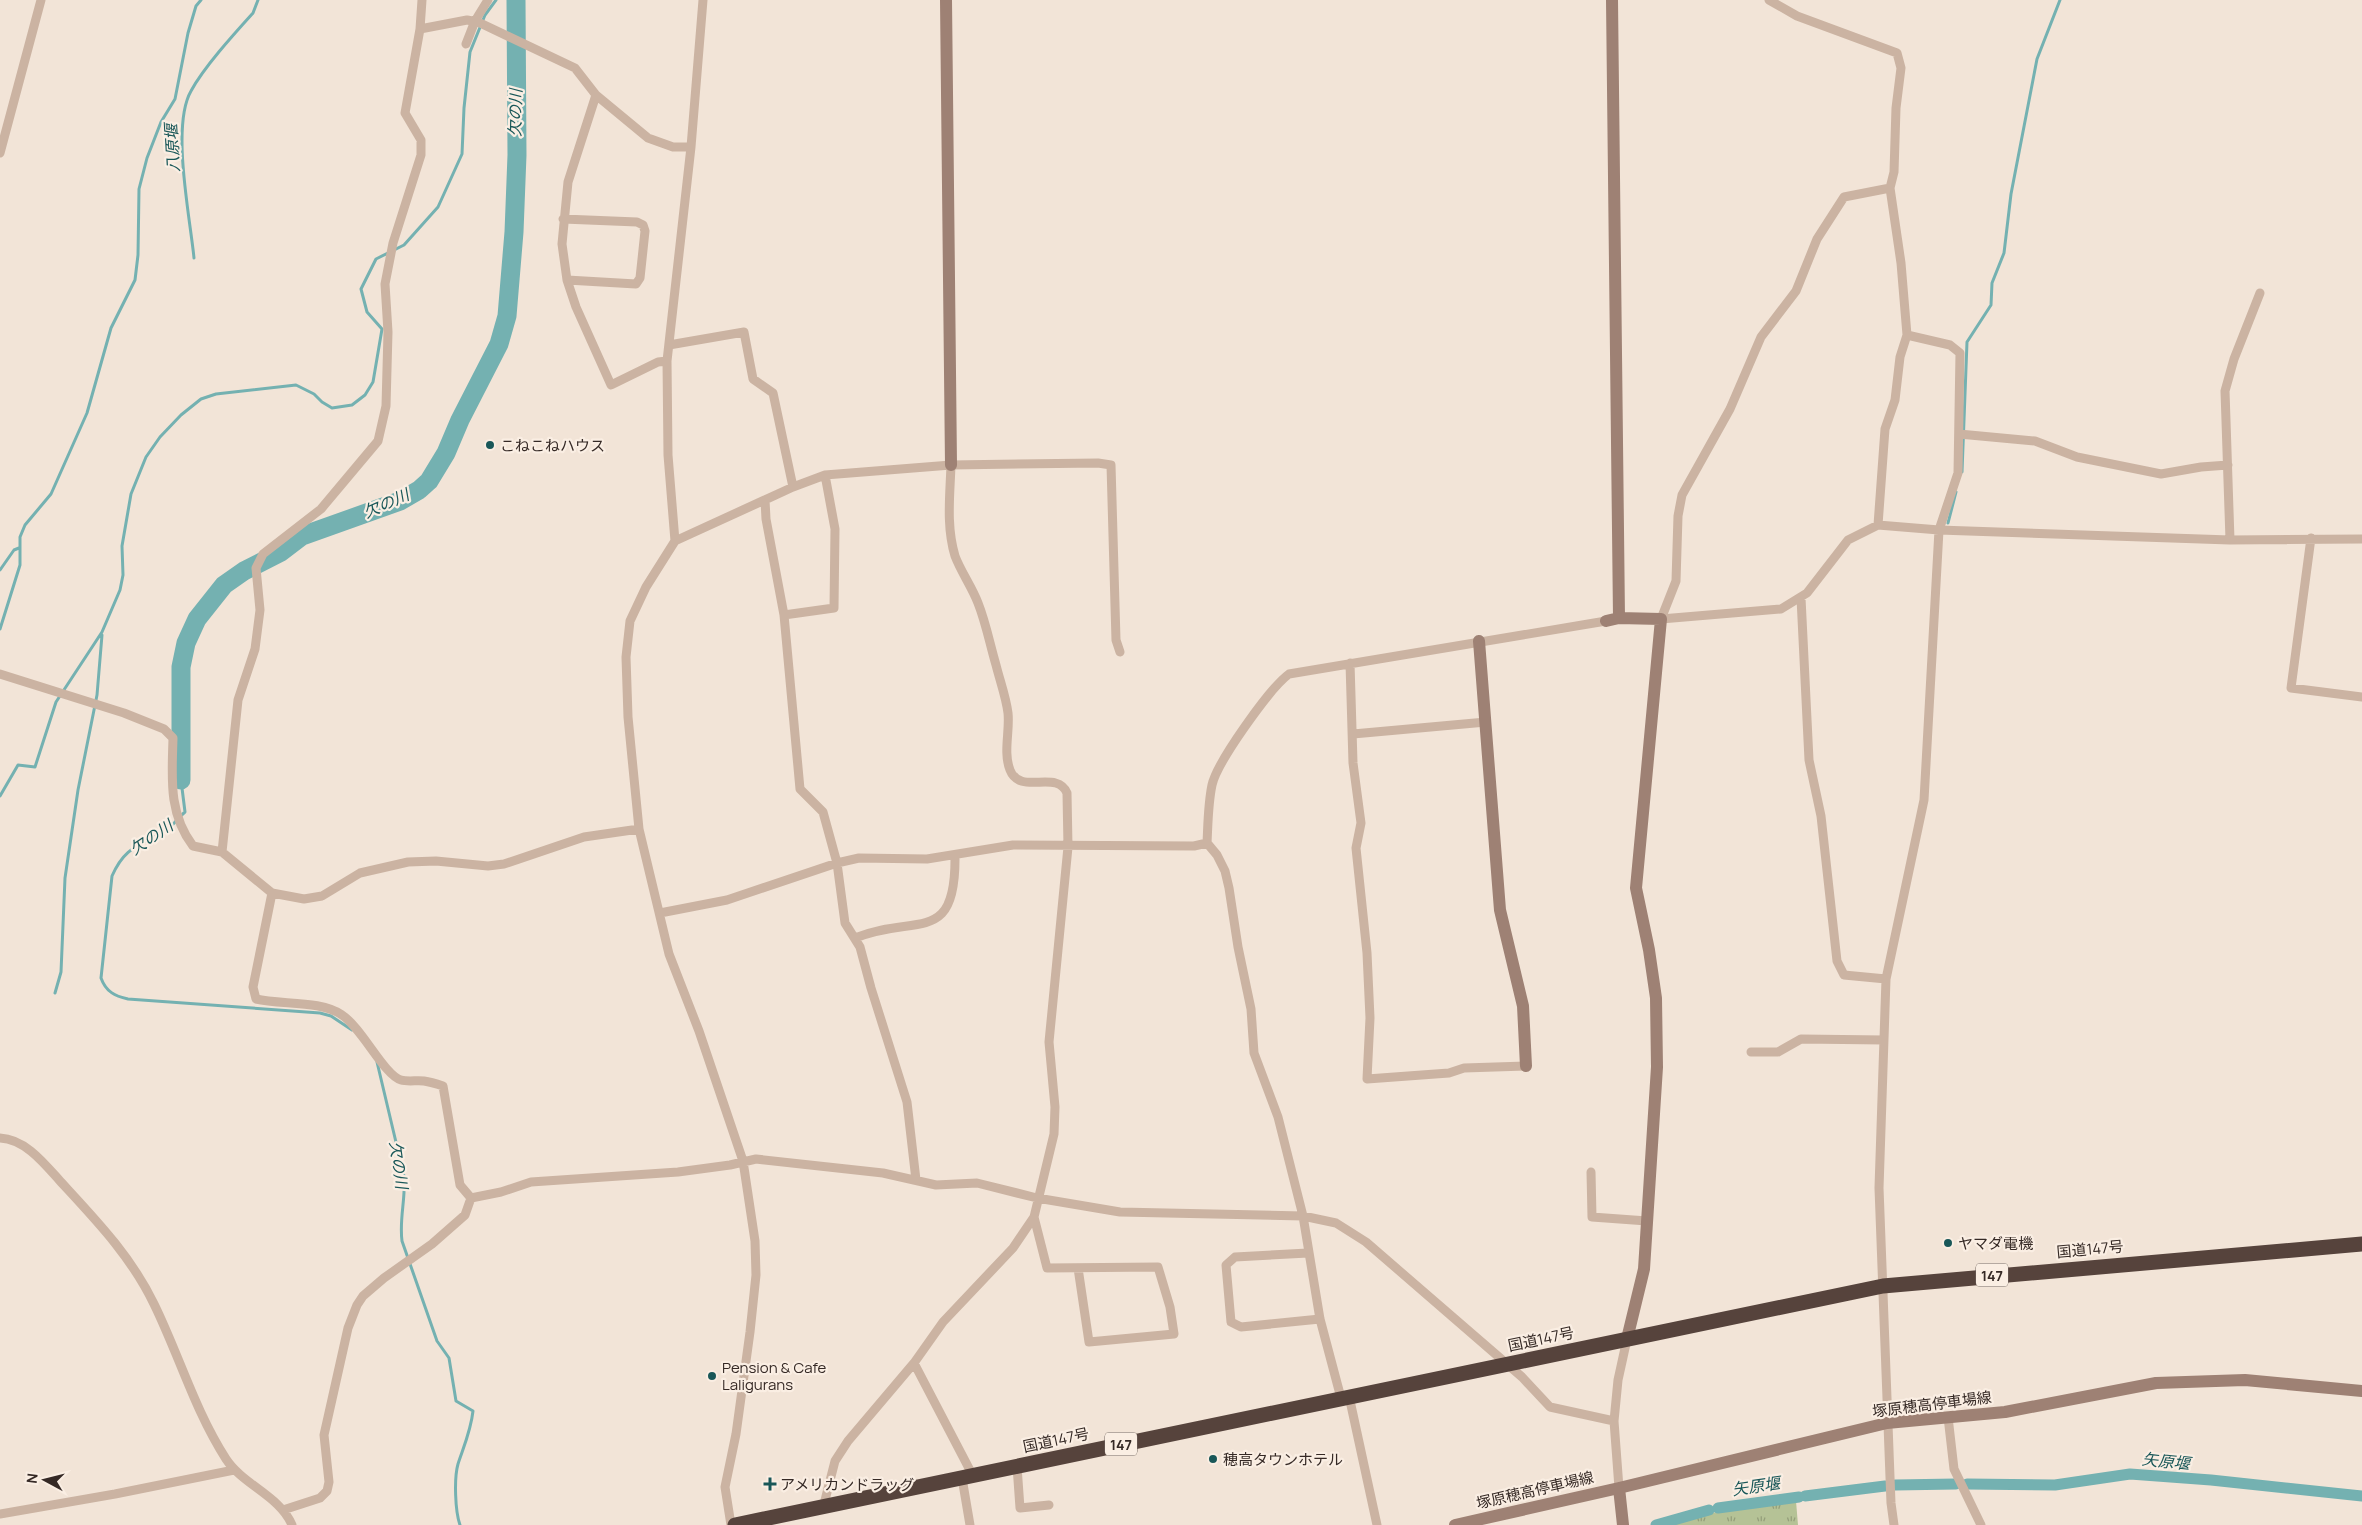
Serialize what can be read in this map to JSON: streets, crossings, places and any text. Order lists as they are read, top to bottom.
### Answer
{
  "streets": {
    "highway": ["国道147号", "147"],
    "street": ["塚原穂高停車場線"]
  },
  "water": ["欠の川", "八原堰", "矢原堰"],
  "places": {
    "other": [
      "こねこねハウス",
      "ヤマダ電機",
      "Pension & Cafe Laligurans",
      "穂高タウンホテル"
    ],
    "health": ["アメリカンドラッグ"]
  },
  "north": "left"
}
